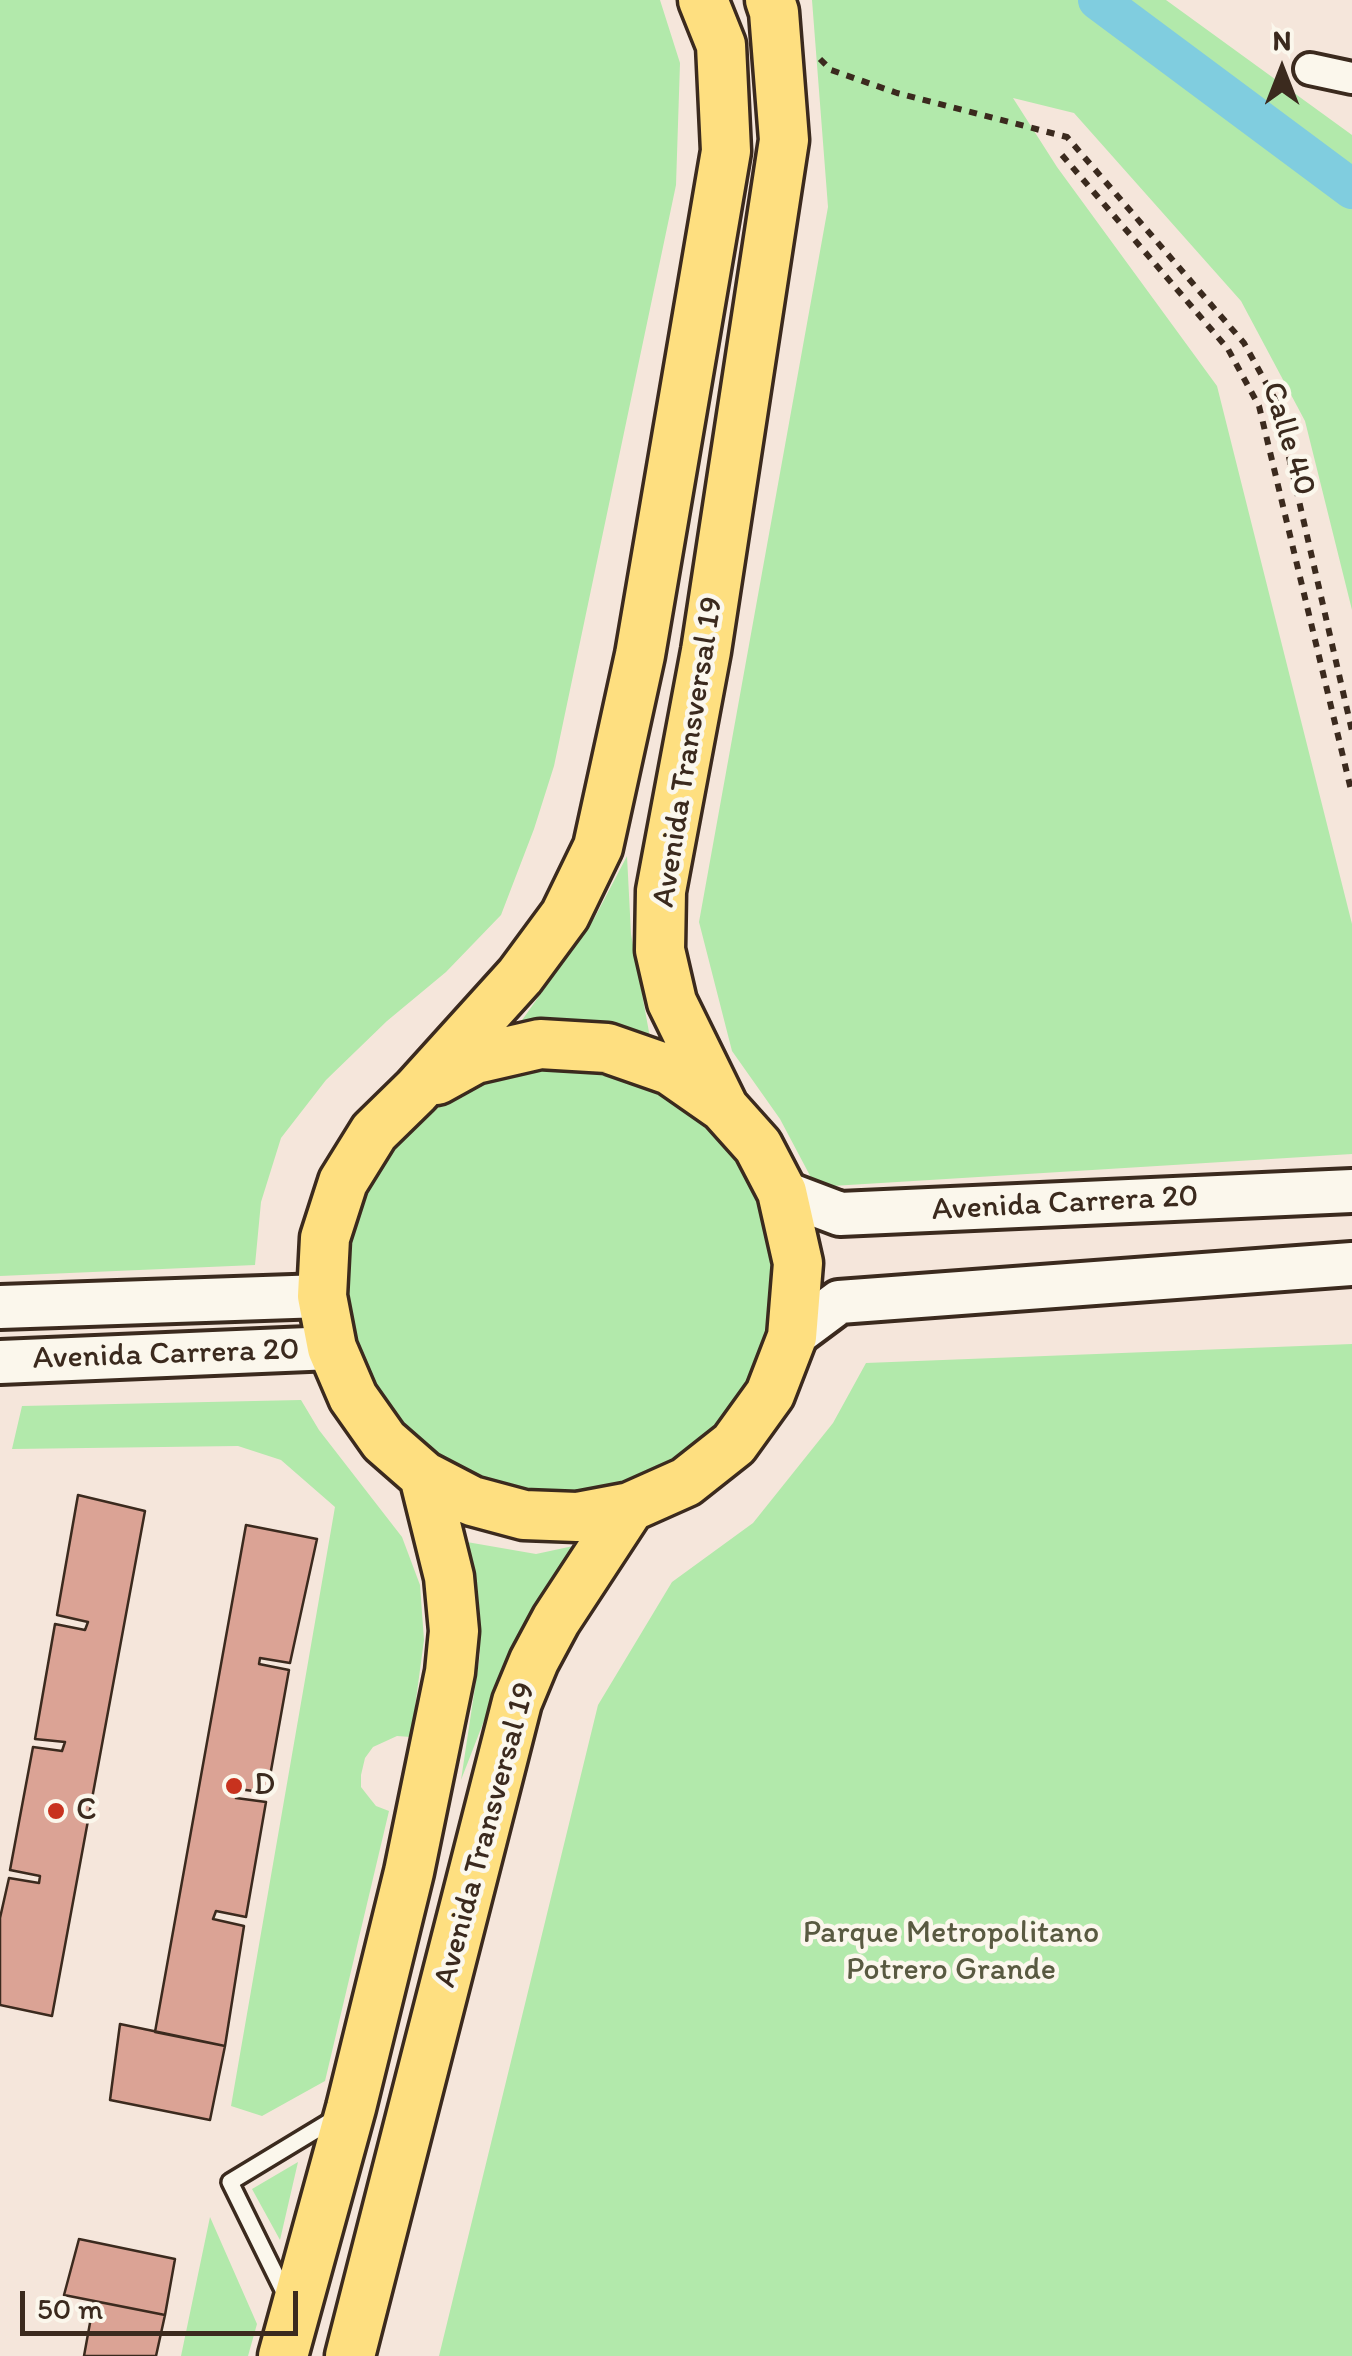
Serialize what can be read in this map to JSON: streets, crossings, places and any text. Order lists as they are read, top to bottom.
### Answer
{
  "streets": {
    "main road": ["Avenida Transversal 19"],
    "street": ["Avenida Carrera 20"],
    "path": ["Calle 40"]
  },
  "crossings": [
    ["Avenida Transversal 19", "Avenida Carrera 20"]
  ],
  "parks": ["Parque Metropolitano Potrero Grande"],
  "places": ["D", "C"],
  "scale_bar": "50 m",
  "north": "top"
}
